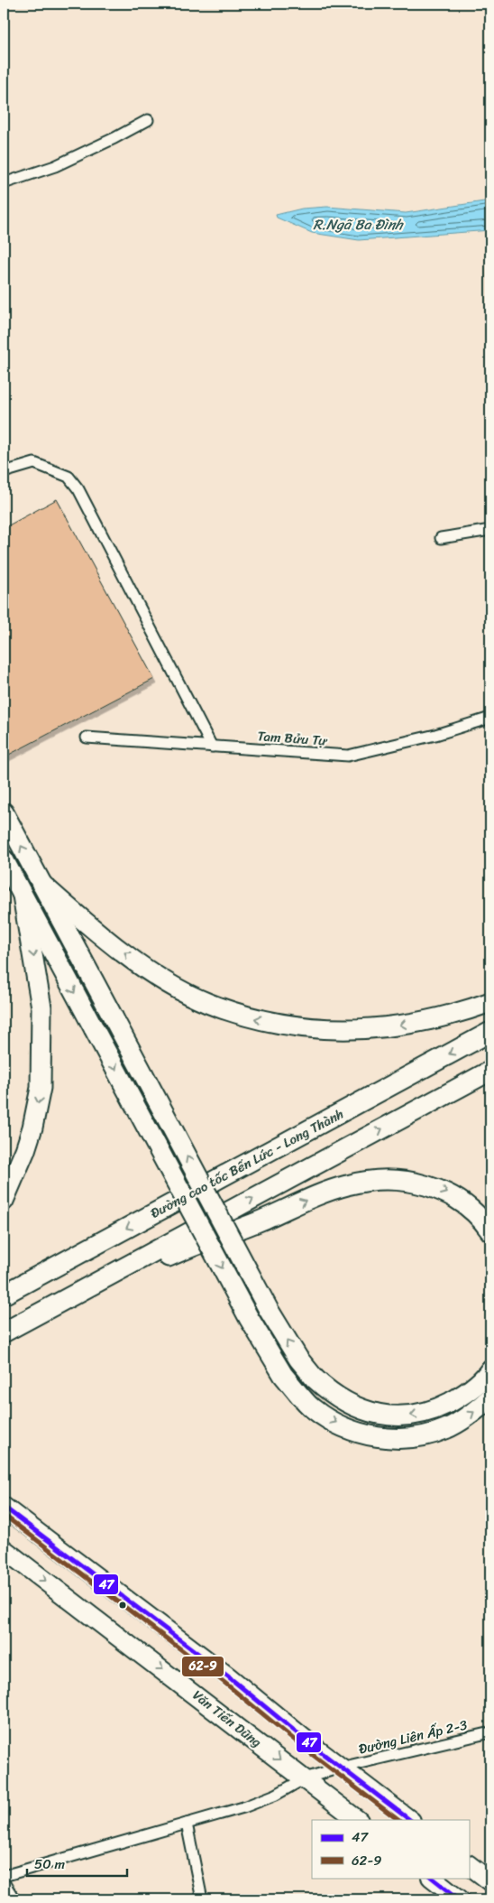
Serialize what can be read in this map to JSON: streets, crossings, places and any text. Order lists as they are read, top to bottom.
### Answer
{
  "streets": {
    "highway": ["Đường cao tốc Bến Lức - Long Thành", "Văn Tiến Dũng"],
    "street": ["Tam Bửu Tự", "Đường Liên Ấp 2-3"]
  },
  "crossings": [
    ["Văn Tiến Dũng", "Đường Liên Ấp 2-3"]
  ],
  "water": ["R.Ngã Ba Đình"],
  "lines": ["transit line 47", "transit line 62-9"],
  "legend": ["47", "62-9"],
  "scale_bar": "50 m"
}
